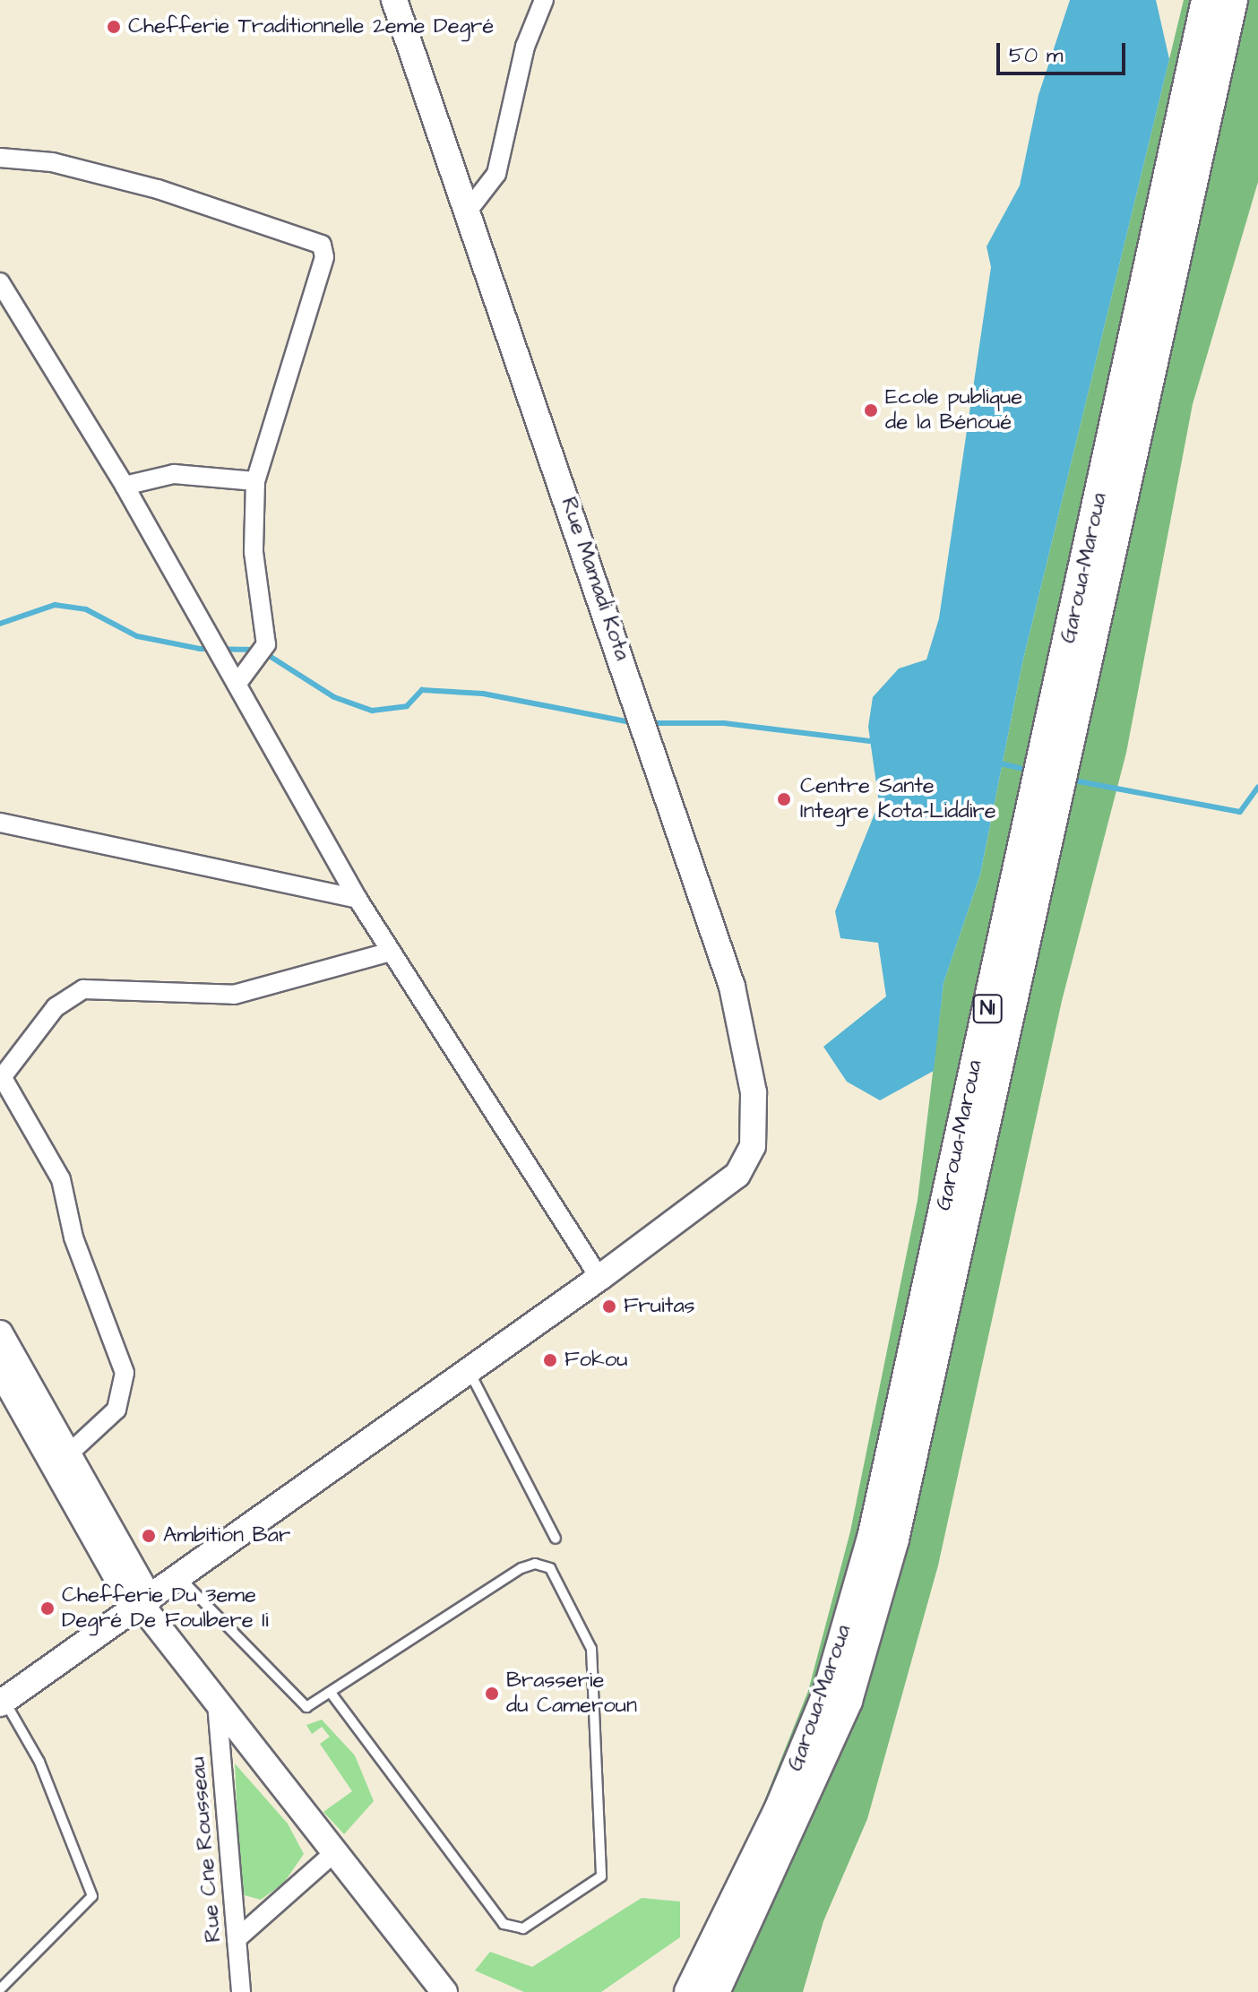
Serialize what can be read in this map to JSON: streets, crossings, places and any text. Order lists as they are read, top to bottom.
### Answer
{
  "streets": {
    "highway": ["Garoua-Maroua", "N1"],
    "main road": ["Rue Mamadi Kota"],
    "street": ["Rue Cne Rousseau"]
  },
  "places": [
    "Chefferie Traditionnelle 2eme Degré",
    "Ecole publique de la Bénoué",
    "Centre Sante Integre Kota-Liddire",
    "Fruitas",
    "Fokou",
    "Ambition Bar",
    "Chefferie Du 3eme Degré De Foulbere Ii",
    "Brasserie du Cameroun"
  ],
  "scale_bar": "50 m"
}
